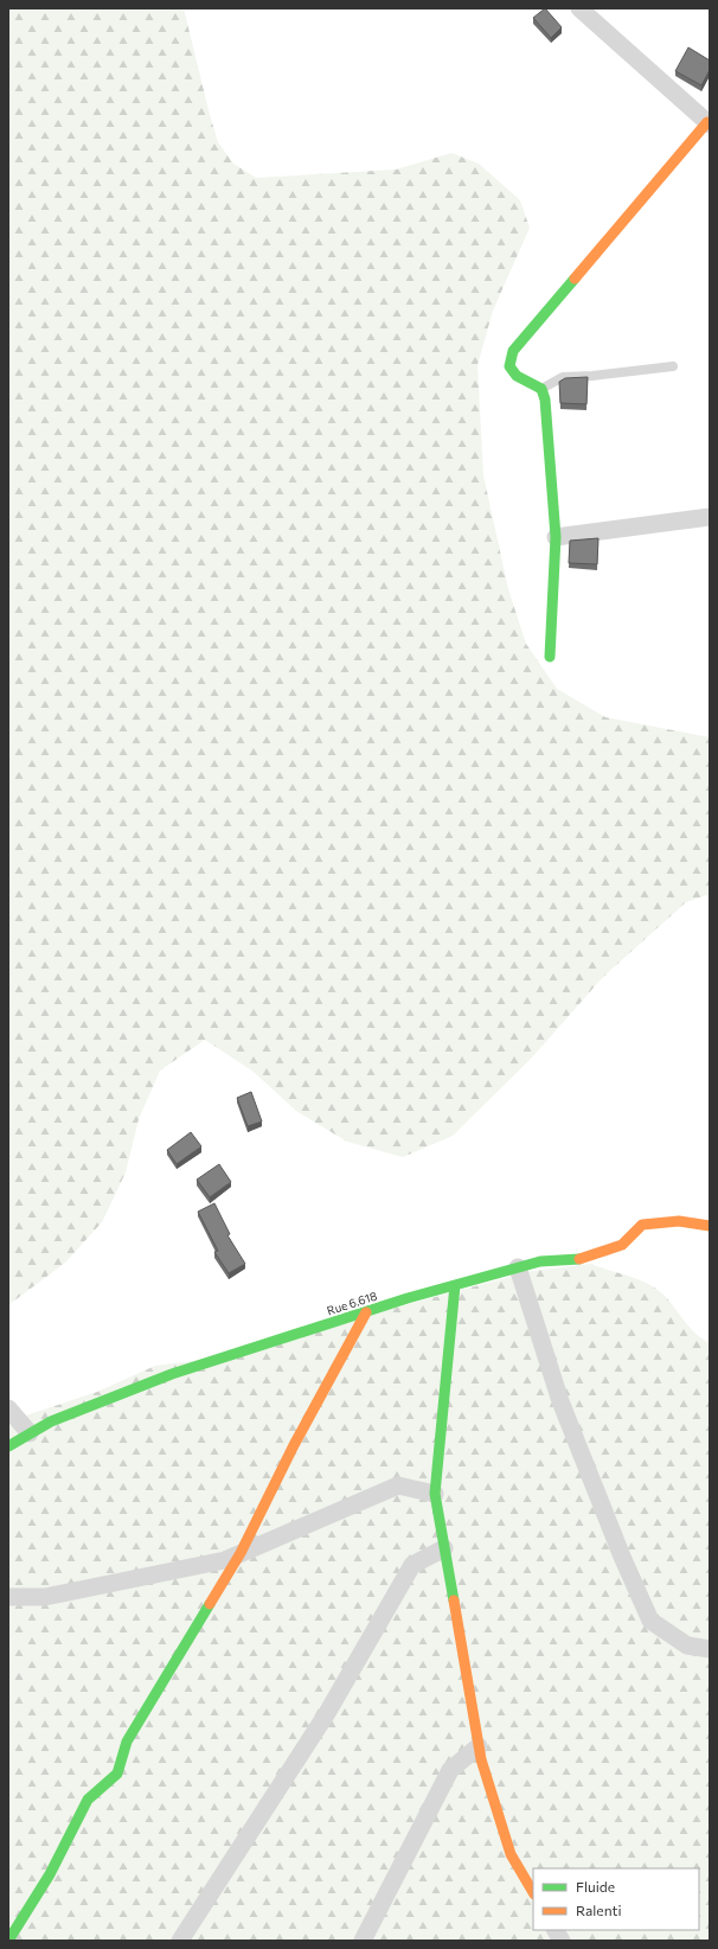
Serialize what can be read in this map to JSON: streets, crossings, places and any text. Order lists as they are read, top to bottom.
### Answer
{
  "streets": {
    "street": ["Rue 6.618"]
  },
  "legend": ["Fluide", "Ralenti"]
}
